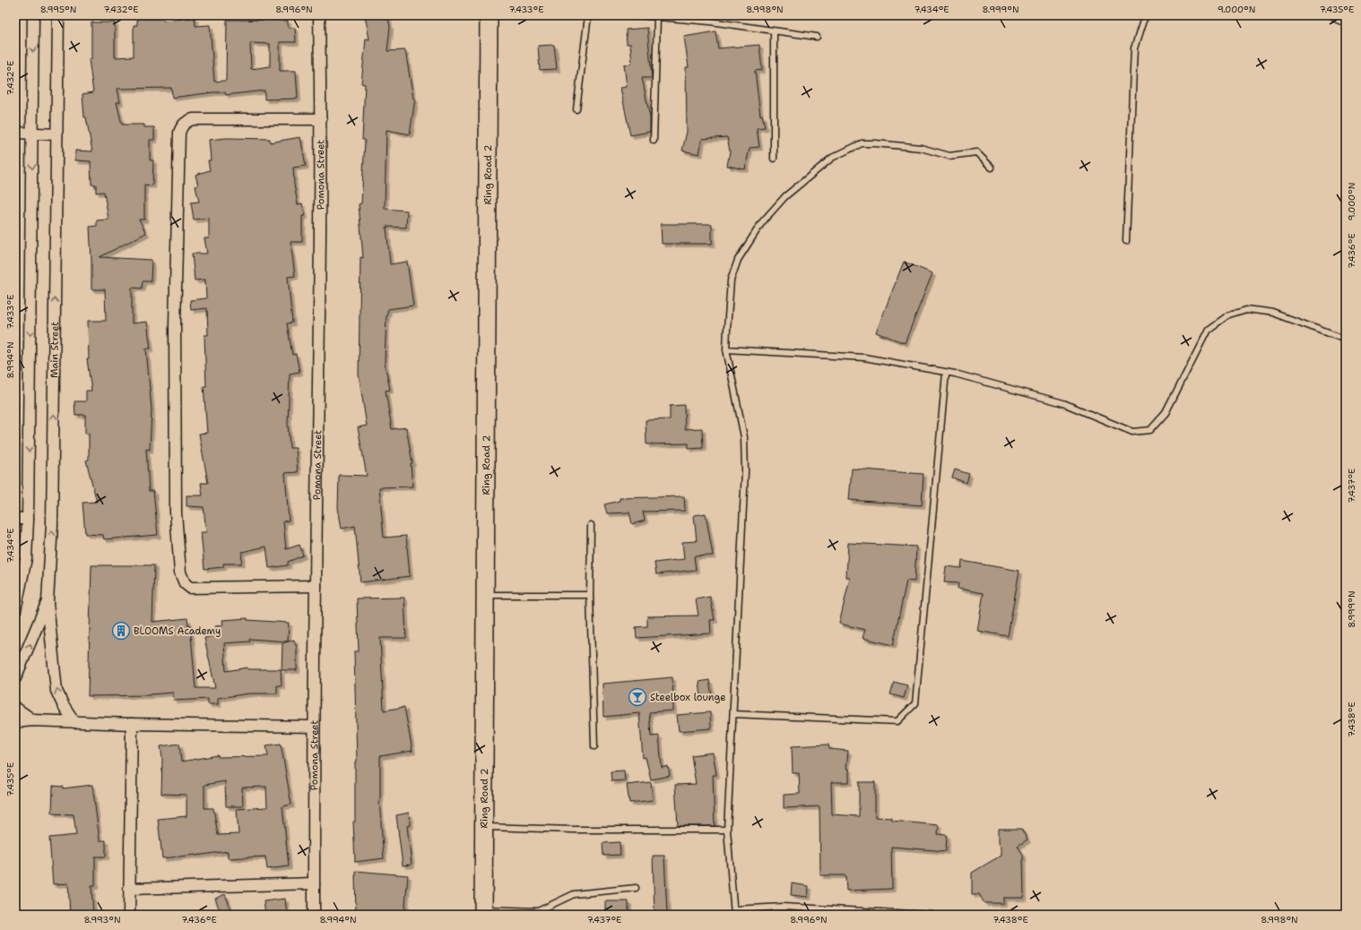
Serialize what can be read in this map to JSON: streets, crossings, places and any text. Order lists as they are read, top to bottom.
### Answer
{
  "streets": {
    "main road": ["Ring Road 2"],
    "street": ["Pomona Street", "Main Street"]
  },
  "places": {
    "building": ["BLOOMS Academy"],
    "bar": ["Steelbox lounge"]
  },
  "coordinates": [
    "8.995°N",
    "7.432°E",
    "8.996°N",
    "7.433°E",
    "8.998°N",
    "7.434°E",
    "8.999°N",
    "9.000°N",
    "7.435°E",
    "7.436°E",
    "8.994°N",
    "7.437°E",
    "7.438°E",
    "8.993°N"
  ]
}
